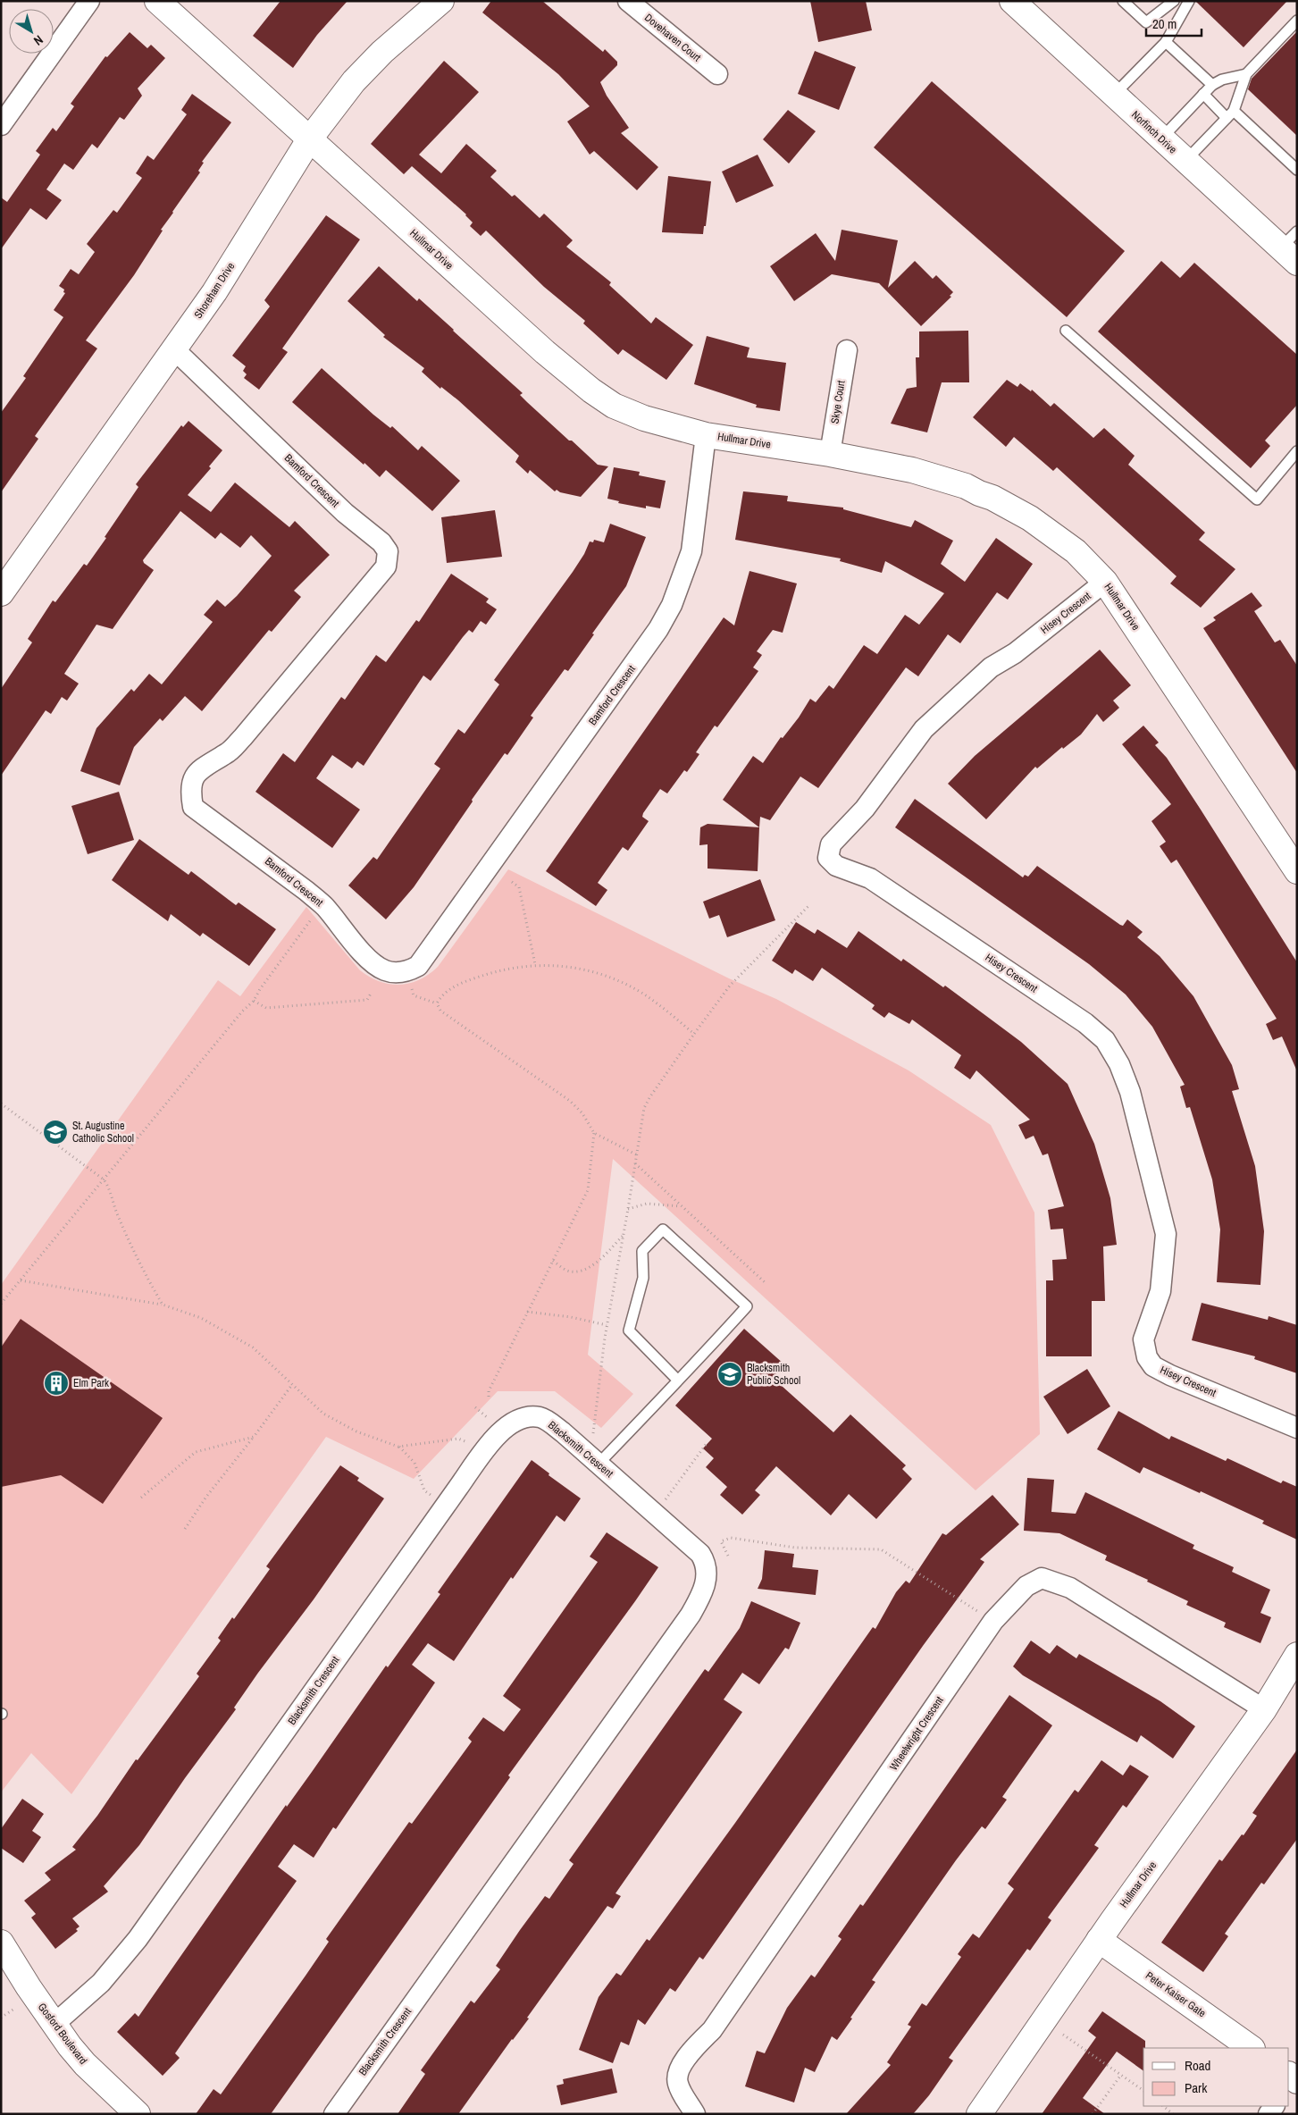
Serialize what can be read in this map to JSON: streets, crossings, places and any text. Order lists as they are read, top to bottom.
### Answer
{
  "streets": {
    "street": [
      "Dovehaven Court",
      "Norfinch Drive",
      "Hullmar Drive",
      "Shoreham Drive",
      "Skye Court",
      "Bamford Crescent",
      "Hisey Crescent",
      "Blacksmith Crescent",
      "Wheelwright Crescent",
      "Peter Kaiser Gate",
      "Gosford Boulevard"
    ]
  },
  "crossings": [
    ["Hullmar Drive", "Shoreham Drive"],
    ["Hullmar Drive", "Skye Court"],
    ["Hullmar Drive", "Bamford Crescent"],
    ["Hullmar Drive", "Hisey Crescent"],
    ["Hullmar Drive", "Wheelwright Crescent"],
    ["Hullmar Drive", "Peter Kaiser Gate"],
    ["Shoreham Drive", "Bamford Crescent"],
    ["Blacksmith Crescent", "Gosford Boulevard"]
  ],
  "places": {
    "school or university": ["St. Augustine Catholic School", "Blacksmith Public School"],
    "building": ["Elm Park"]
  },
  "legend": ["Road", "Park"],
  "scale_bar": "20 m",
  "north": "bottom right"
}
